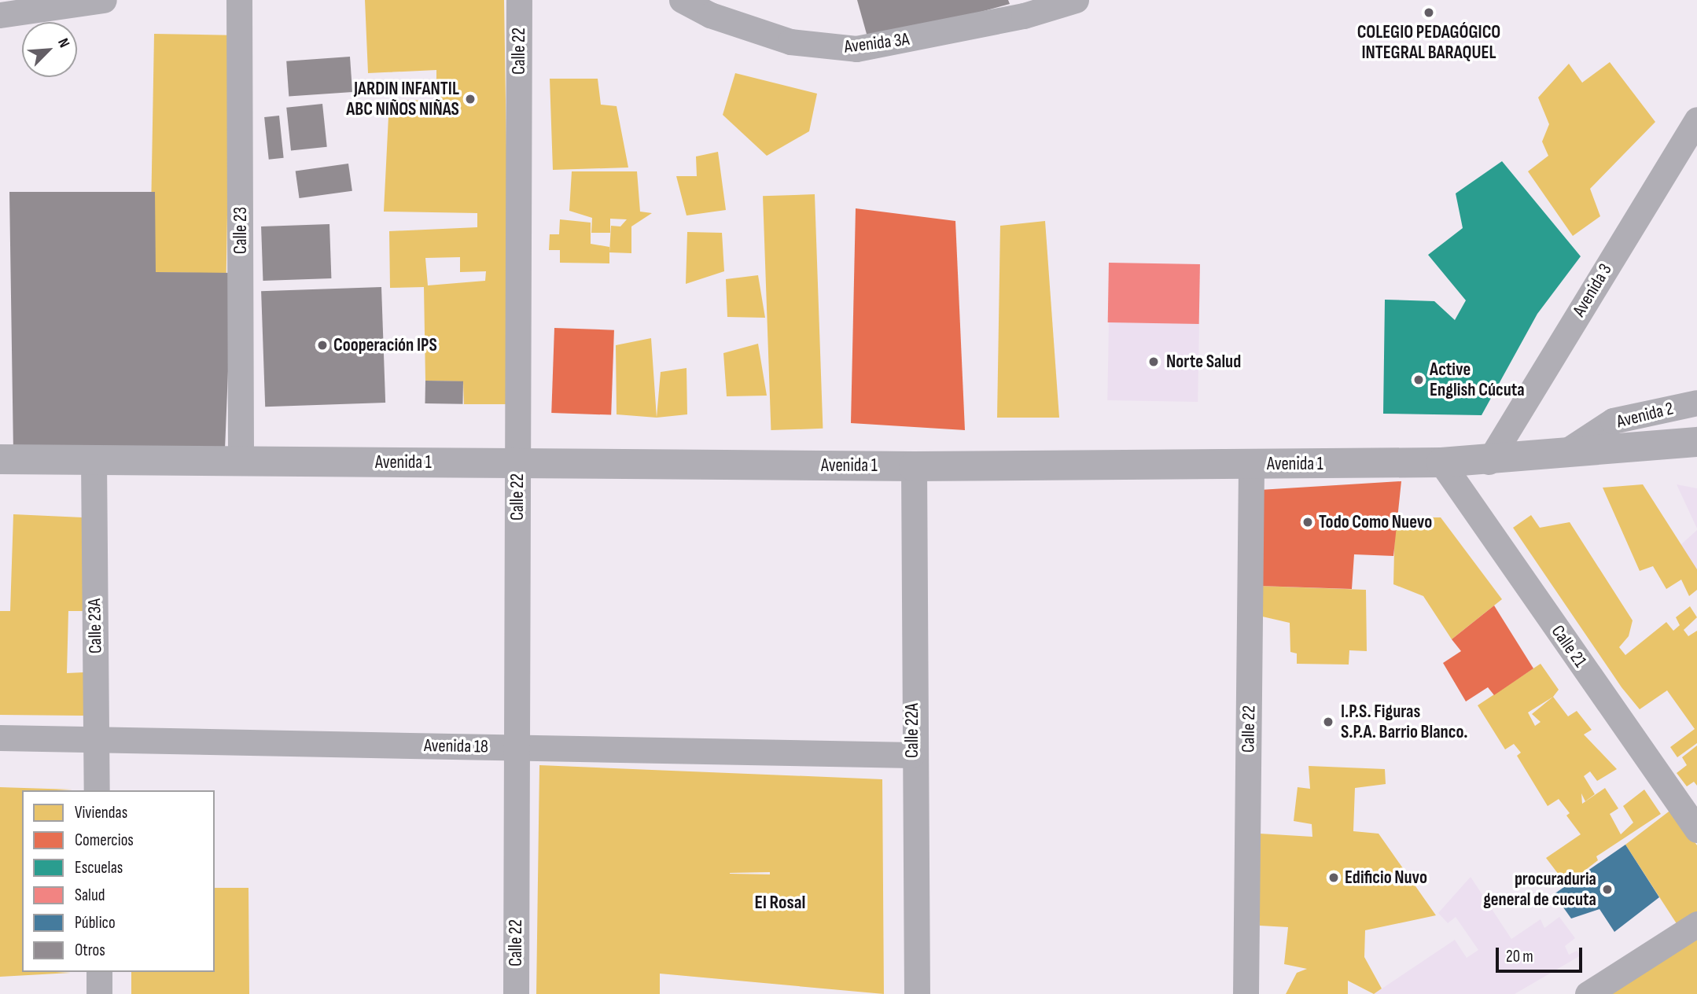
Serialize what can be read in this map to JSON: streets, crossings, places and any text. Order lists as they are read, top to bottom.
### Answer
{
  "streets": {
    "street": [
      "Avenida 3A",
      "Calle 22",
      "Calle 23",
      "Avenida 3",
      "Avenida 2",
      "Avenida 1",
      "Calle 23A",
      "Calle 21",
      "Calle 22A",
      "Avenida 18"
    ]
  },
  "crossings": [
    ["Calle 22", "Avenida 1"],
    ["Calle 22", "Avenida 18"],
    ["Calle 23", "Avenida 1"],
    ["Avenida 3", "Avenida 1"],
    ["Avenida 2", "Avenida 1"],
    ["Avenida 1", "Calle 23A"],
    ["Avenida 1", "Calle 21"],
    ["Avenida 1", "Calle 22A"],
    ["Calle 23A", "Avenida 18"],
    ["Calle 22A", "Avenida 18"]
  ],
  "districts": ["El Rosal"],
  "places": [
    "COLEGIO PEDAGÓGICO INTEGRAL BARAQUEL",
    "JARDIN INFANTIL ABC NIÑOS NIÑAS",
    "Cooperación IPS",
    "Norte Salud",
    "Active English Cúcuta",
    "Todo Como Nuevo",
    "I.P.S. Figuras S.P.A. Barrio Blanco.",
    "Edificio Nuvo",
    "procuraduria general de cucuta"
  ],
  "legend": [
    "Viviendas",
    "Comercios",
    "Escuelas",
    "Salud",
    "Público",
    "Otros"
  ],
  "scale_bar": "20 m",
  "north": "top right"
}
